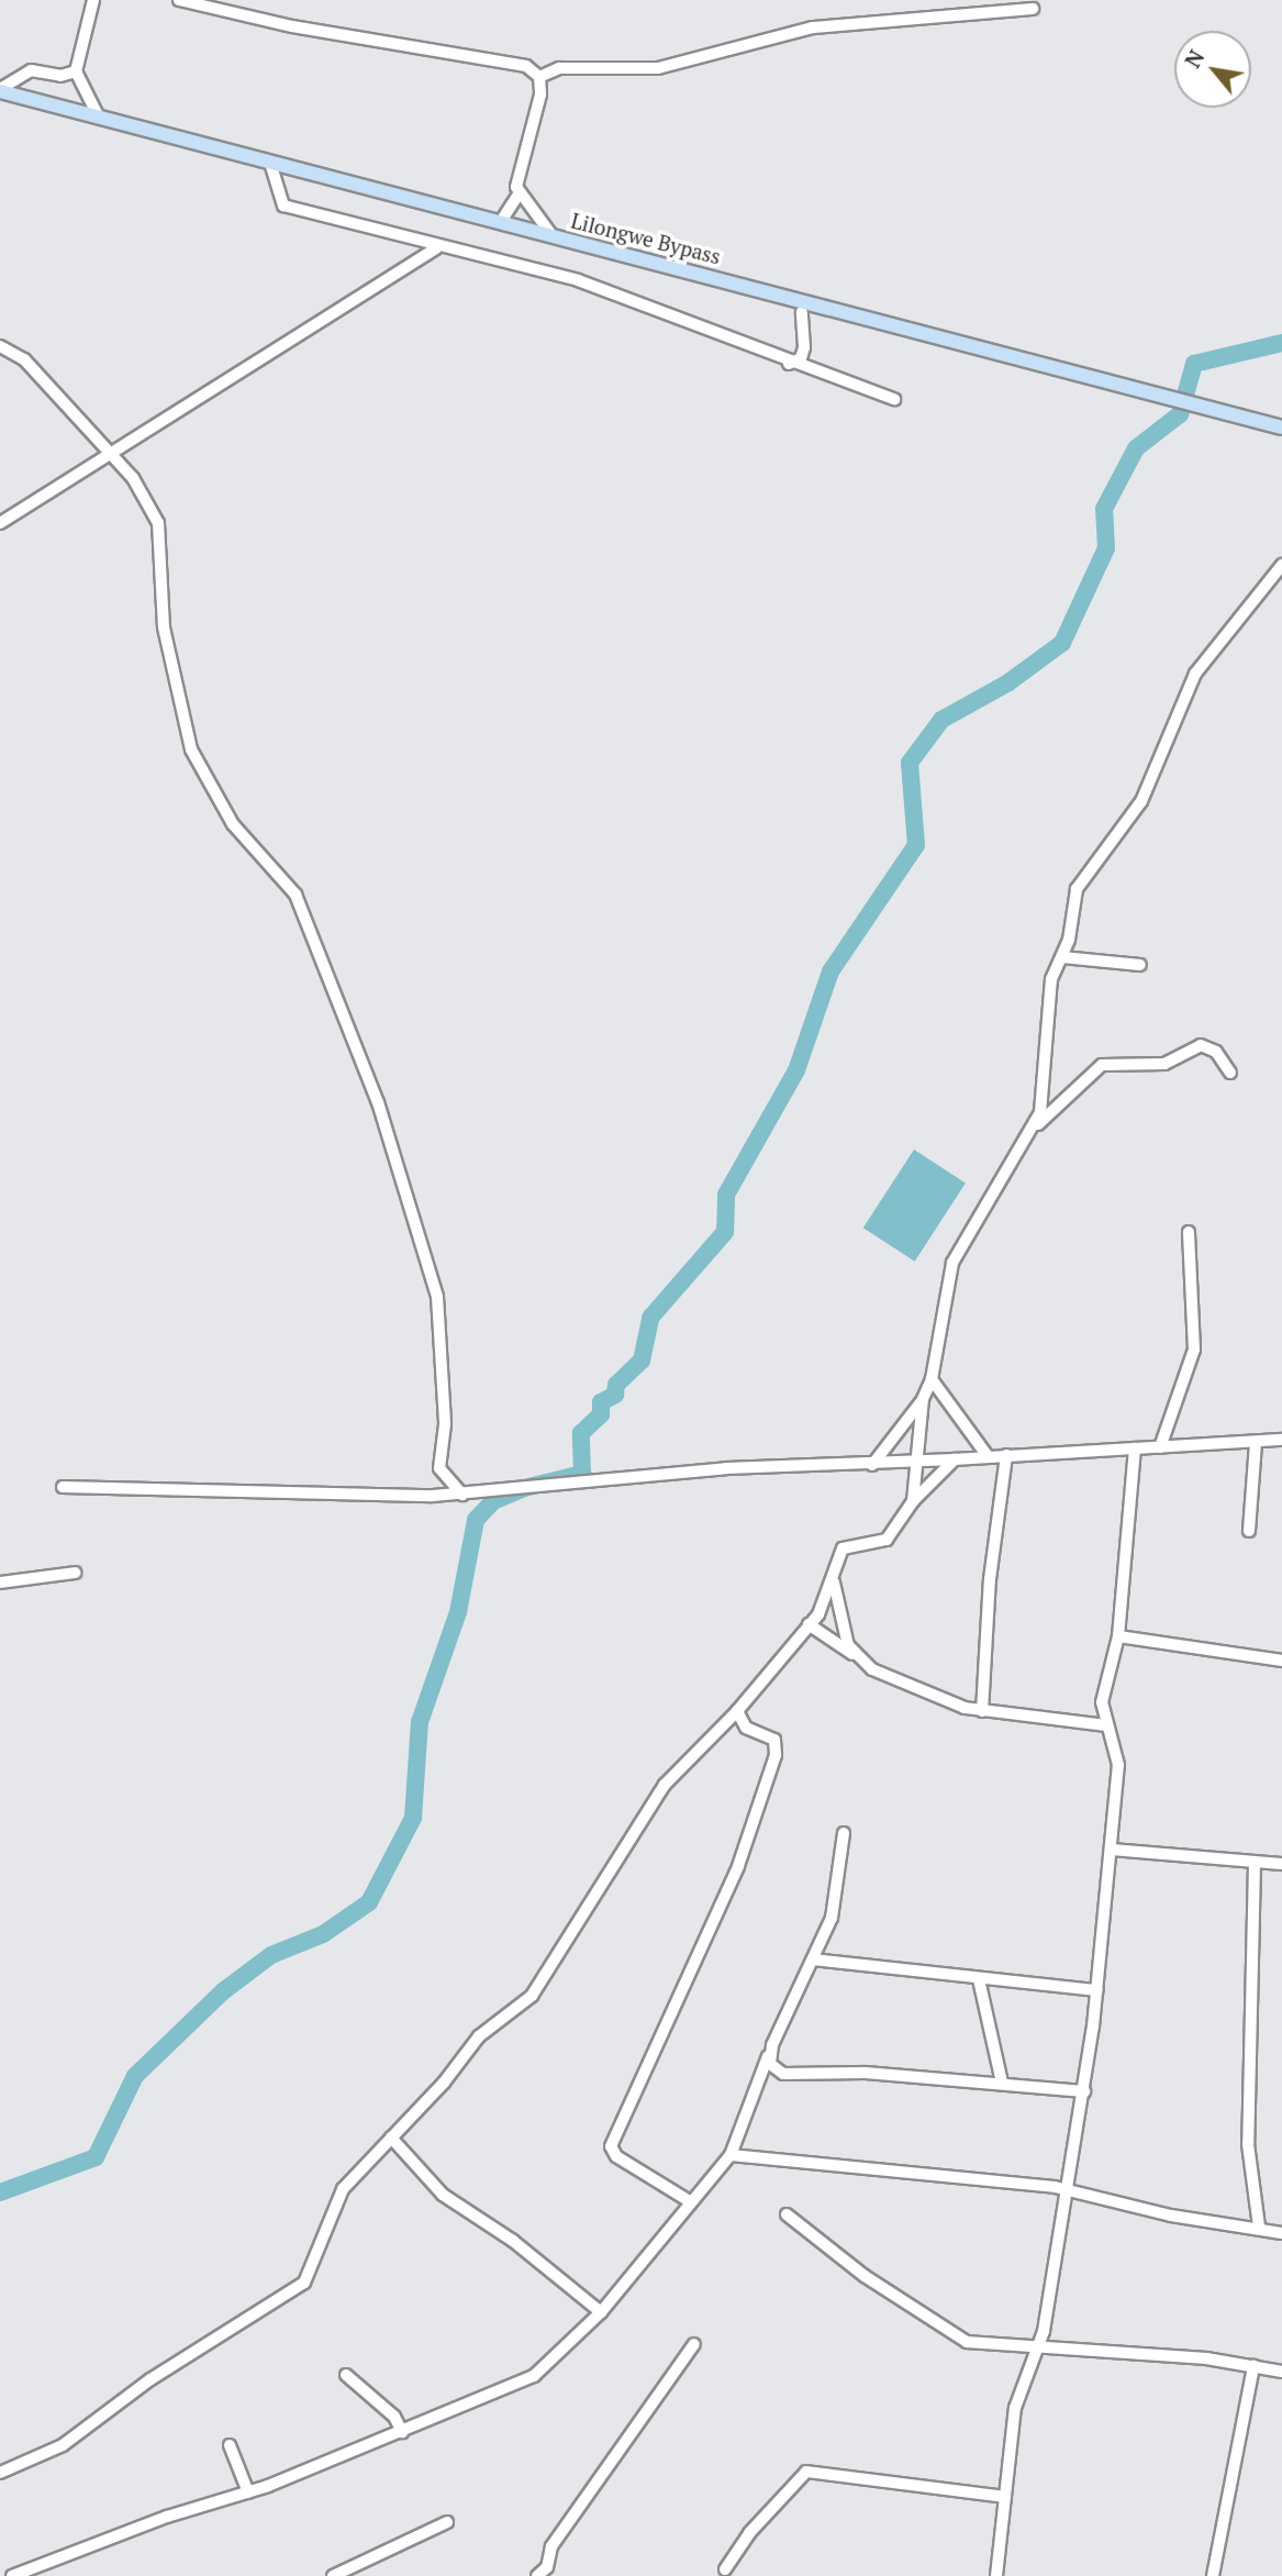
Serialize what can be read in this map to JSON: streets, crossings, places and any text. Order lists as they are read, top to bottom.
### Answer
{
  "streets": {
    "main road": ["Lilongwe Bypass"]
  },
  "north": "top left"
}
